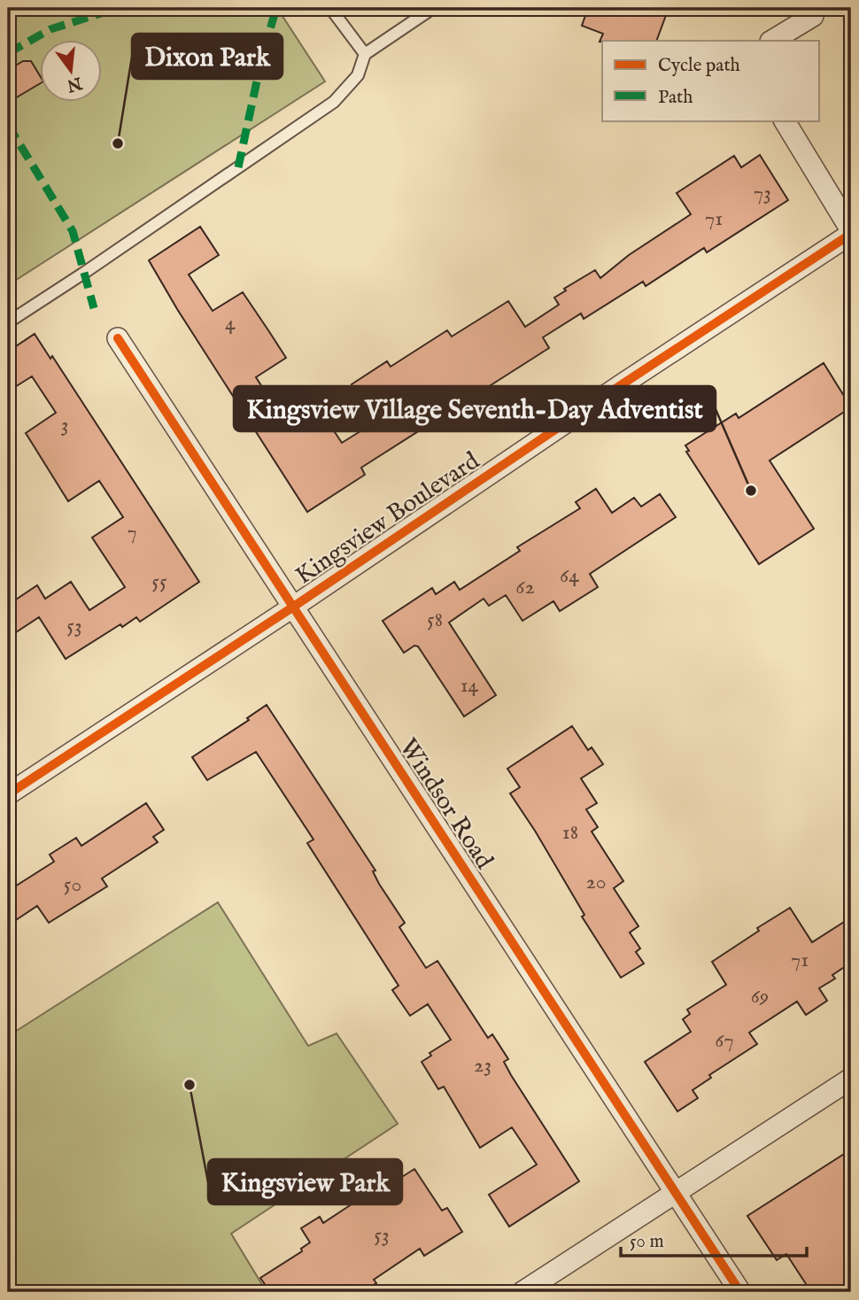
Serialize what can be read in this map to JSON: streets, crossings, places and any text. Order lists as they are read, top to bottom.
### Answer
{
  "streets": {
    "street": ["Kingsview Boulevard", "Windsor Road"]
  },
  "crossings": [
    ["Kingsview Boulevard", "Windsor Road"]
  ],
  "places": ["Dixon Park", "Kingsview Village Seventh-Day Adventist", "Kingsview Park"],
  "house_numbers": [
    "73",
    "71",
    "4",
    "3",
    "7",
    "64",
    "55",
    "62",
    "58",
    "53",
    "14",
    "18",
    "20",
    "50",
    "71",
    "69",
    "67",
    "23",
    "53"
  ],
  "legend": ["Cycle path", "Path"],
  "scale_bar": "50 m",
  "north": "bottom"
}
